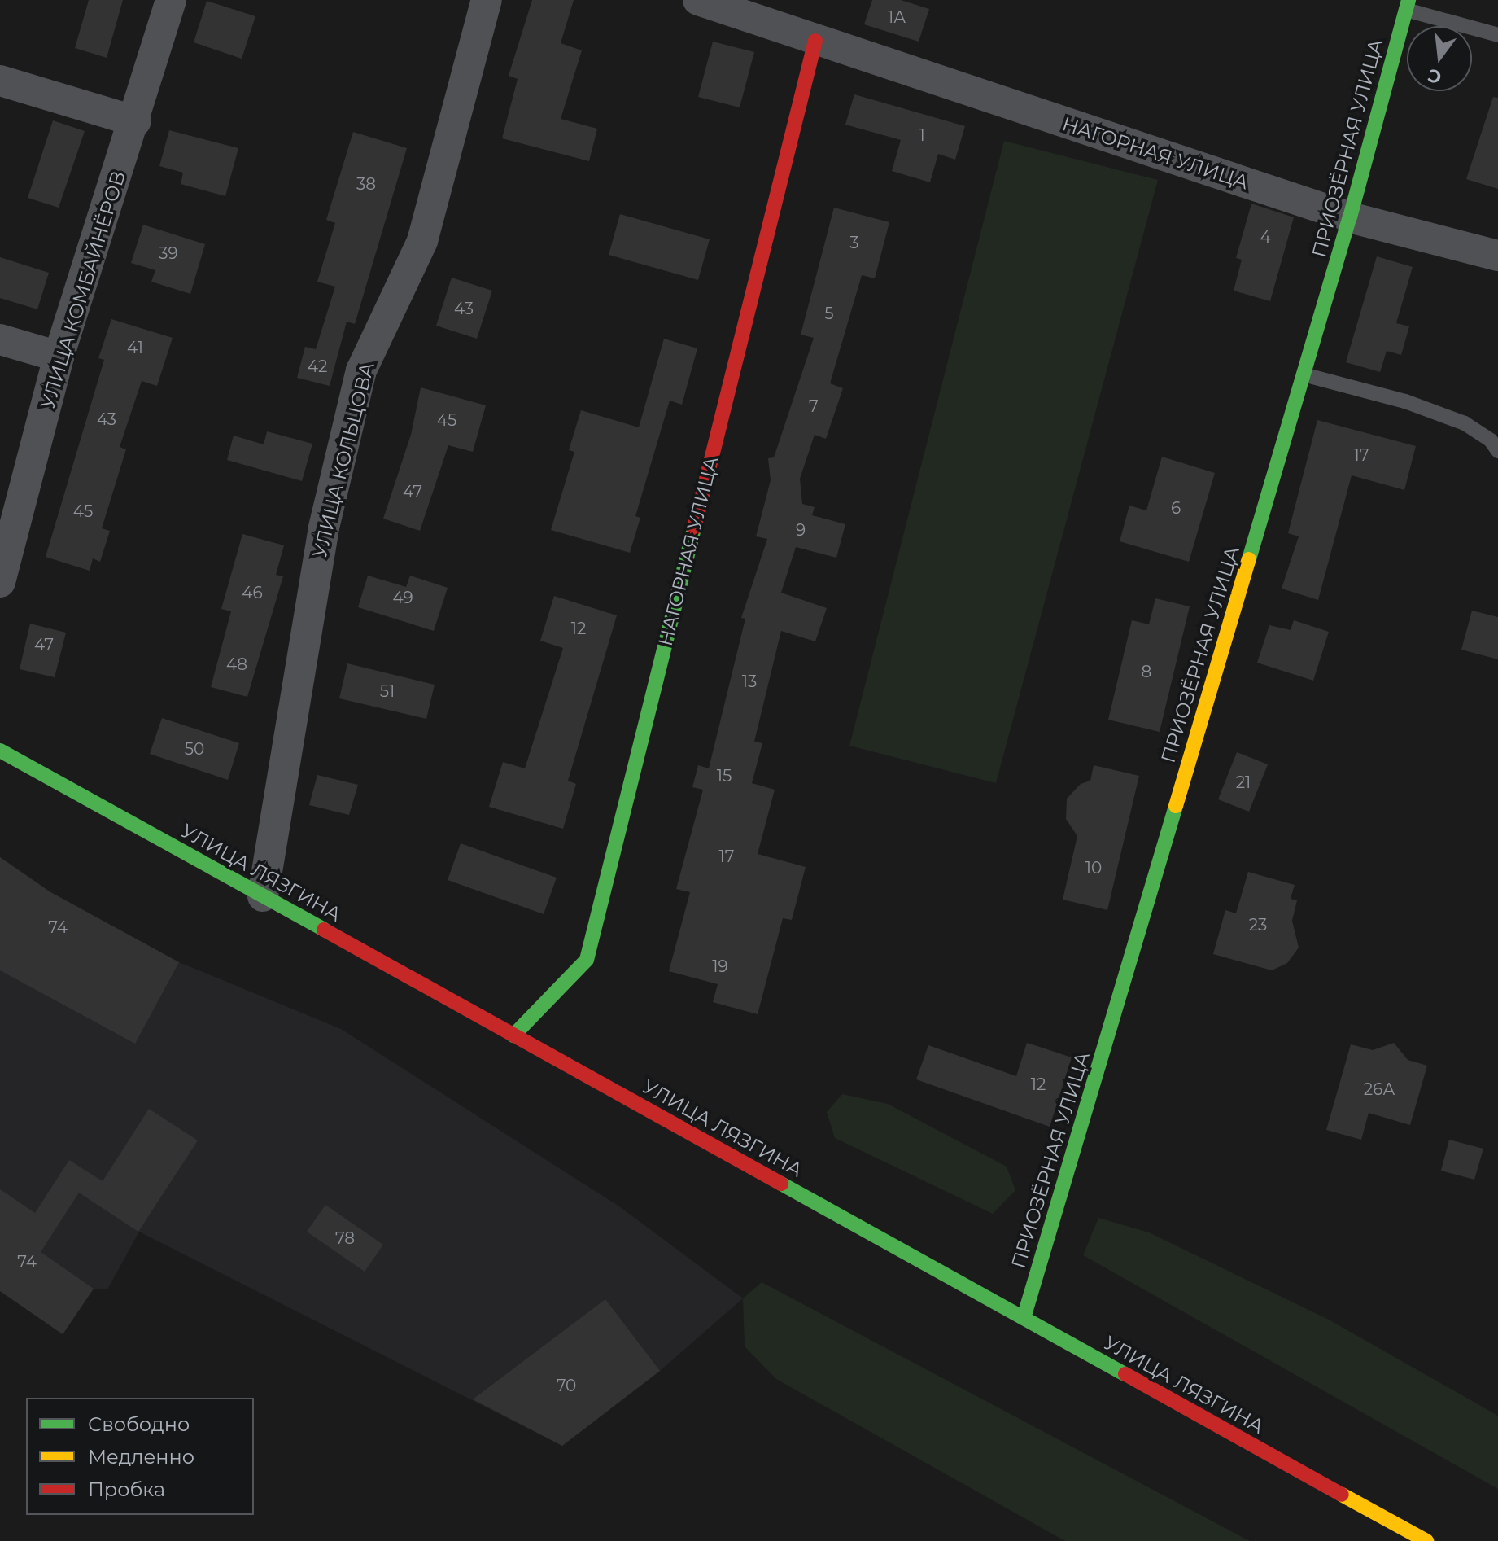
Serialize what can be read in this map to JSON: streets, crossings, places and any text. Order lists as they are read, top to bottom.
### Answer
{
  "streets": {
    "street": [
      "ПРИОЗЁРНАЯ УЛИЦА",
      "НАГОРНАЯ УЛИЦА",
      "УЛИЦА КОМБАЙНЁРОВ",
      "УЛИЦА КОЛЬЦОВА",
      "УЛИЦА ЛЯЗГИНА"
    ]
  },
  "crossings": [
    ["ПРИОЗЁРНАЯ УЛИЦА", "НАГОРНАЯ УЛИЦА"],
    ["ПРИОЗЁРНАЯ УЛИЦА", "УЛИЦА ЛЯЗГИНА"],
    ["НАГОРНАЯ УЛИЦА", "УЛИЦА ЛЯЗГИНА"],
    ["УЛИЦА КОЛЬЦОВА", "УЛИЦА ЛЯЗГИНА"]
  ],
  "house_numbers": [
    "1А",
    "1",
    "38",
    "4",
    "3",
    "39",
    "43",
    "5",
    "41",
    "42",
    "7",
    "43",
    "45",
    "17",
    "47",
    "6",
    "45",
    "9",
    "46",
    "49",
    "12",
    "47",
    "48",
    "8",
    "13",
    "51",
    "50",
    "15",
    "21",
    "17",
    "10",
    "23",
    "74",
    "19",
    "12",
    "26А",
    "78",
    "74",
    "70"
  ],
  "legend": ["Свободно", "Медленно", "Пробка"],
  "north": "bottom"
}
